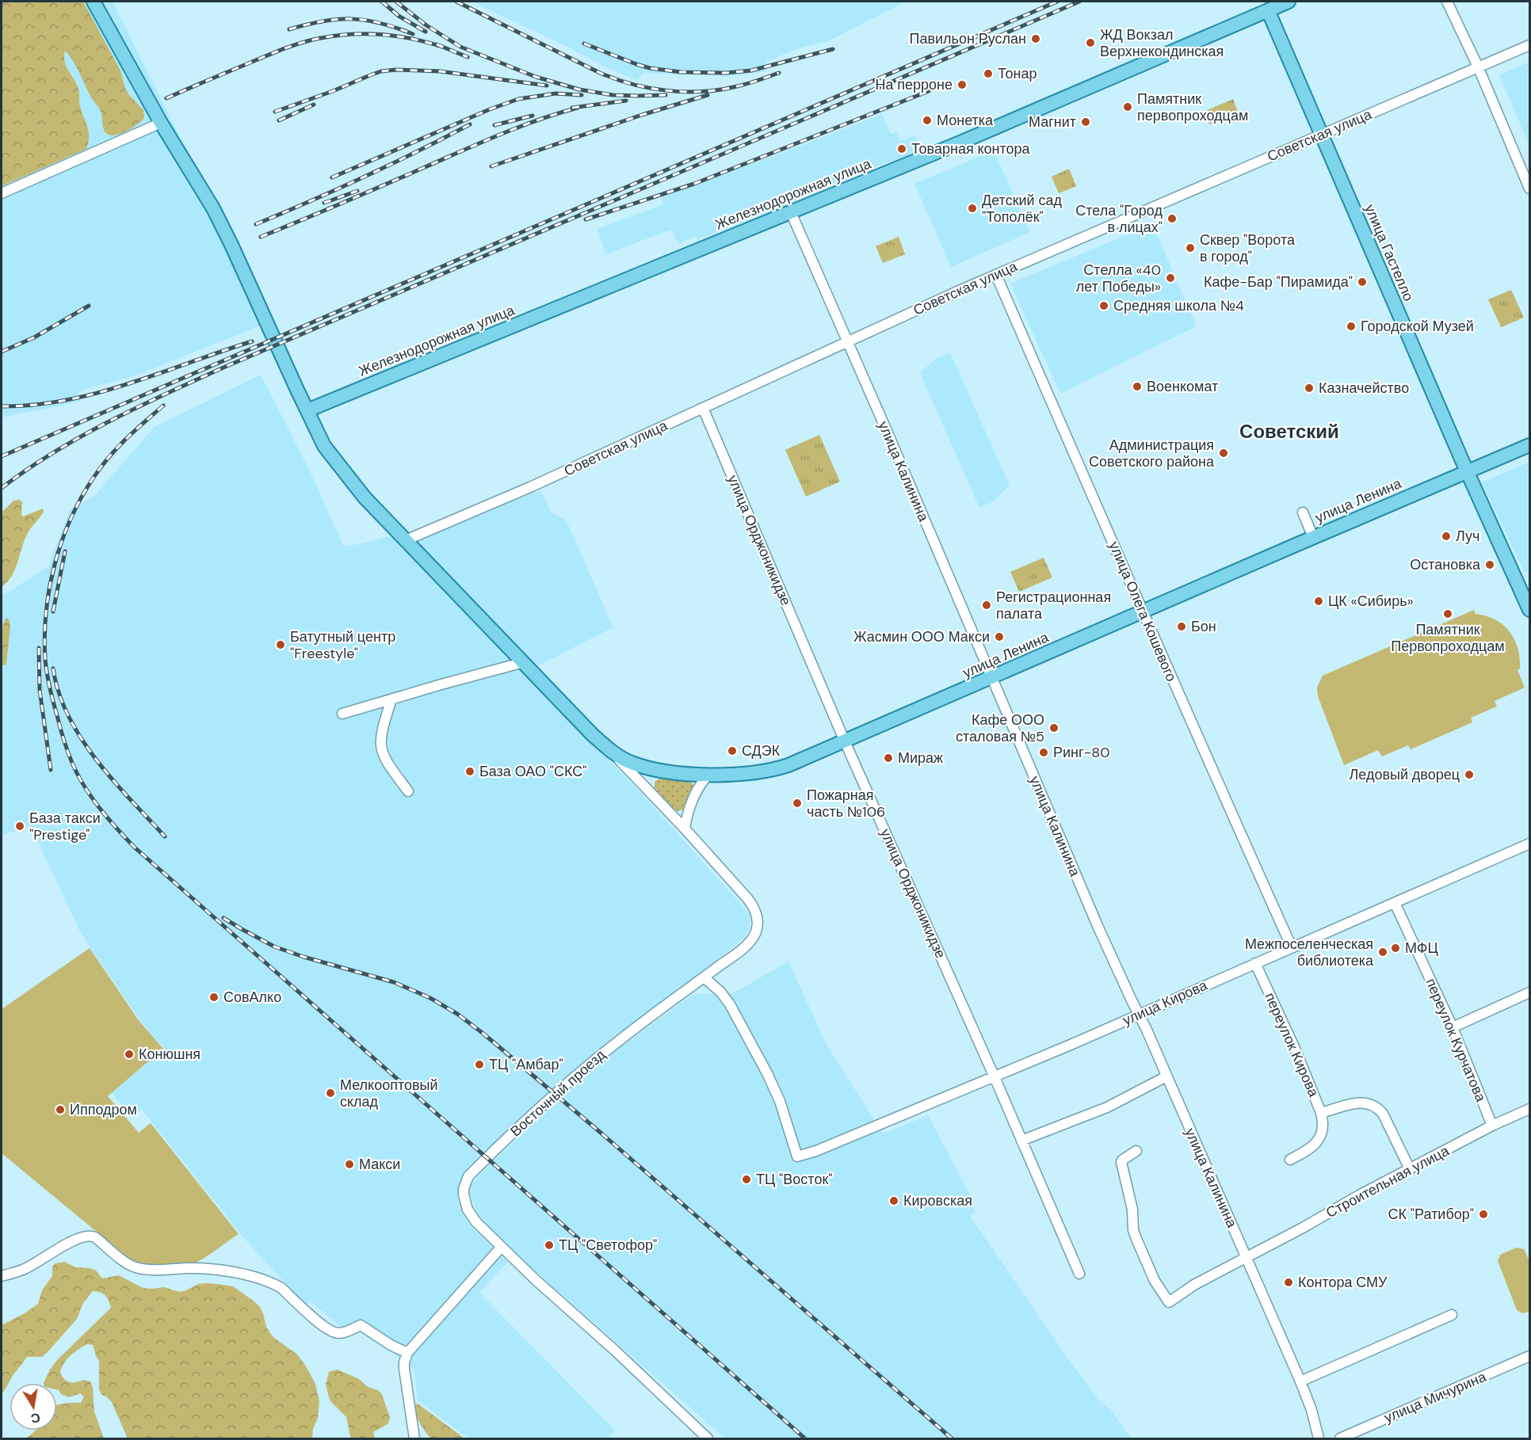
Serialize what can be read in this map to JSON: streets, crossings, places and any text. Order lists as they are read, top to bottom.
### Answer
{
  "streets": {
    "main road": ["Железнодорожная улица", "улица Гастелло", "улица Ленина"],
    "street": [
      "Советская улица",
      "улица Калинина",
      "улица Орджоникидзе",
      "улица Олега Кошевого",
      "улица Кирова",
      "переулок Курчатова",
      "переулок Кирова",
      "Восточный проезд",
      "Строительная улица",
      "улица Мичурина"
    ]
  },
  "crossings": [
    ["Советская улица", "улица Гастелло"],
    ["Советская улица", "улица Калинина"],
    ["Советская улица", "улица Ленина"],
    ["Советская улица", "улица Орджоникидзе"],
    ["Советская улица", "улица Олега Кошевого"],
    ["Железнодорожная улица", "улица Гастелло"],
    ["Железнодорожная улица", "улица Калинина"],
    ["Железнодорожная улица", "улица Ленина"],
    ["улица Гастелло", "улица Ленина"],
    ["улица Калинина", "улица Ленина"],
    ["улица Калинина", "улица Кирова"],
    ["улица Калинина", "Строительная улица"],
    ["улица Ленина", "улица Орджоникидзе"],
    ["улица Ленина", "улица Олега Кошевого"],
    ["улица Ленина", "Восточный проезд"],
    ["улица Орджоникидзе", "улица Кирова"],
    ["улица Олега Кошевого", "улица Кирова"],
    ["улица Кирова", "переулок Курчатова"],
    ["улица Кирова", "переулок Кирова"],
    ["улица Кирова", "Восточный проезд"],
    ["переулок Курчатова", "Строительная улица"],
    ["переулок Кирова", "Строительная улица"]
  ],
  "districts": ["Советский"],
  "places": [
    "Павильон Руслан",
    "ЖД Вокзал Верхнекондинская",
    "Тонар",
    "На перроне",
    "Памятник первопроходцам",
    "Монетка",
    "Магнит",
    "Товарная контора",
    "Детский сад \"Тополёк\"",
    "Стела \"Город в лицах\"",
    "Сквер \"Ворота в город\"",
    "Стелла «40 лет Победы»",
    "Кафе-Бар \"Пирамида\"",
    "Средняя школа №4",
    "Городской Музей",
    "Военкомат",
    "Казначейство",
    "Администрация Советского района",
    "Луч",
    "Остановка",
    "ЦК «Сибирь»",
    "Регистрационная палата",
    "Памятник Первопроходцам",
    "Бон",
    "Жасмин ООО Макси",
    "Батутный центр \"Freestyle\"",
    "Кафе ООО сталовая №5",
    "СДЭК",
    "Ринг-80",
    "Мираж",
    "База ОАО \"СКС\"",
    "Ледовый дворец",
    "Пожарная часть №106",
    "База такси \"Prestige\"",
    "МФЦ",
    "Межпоселенческая библиотека",
    "СовАлко",
    "Конюшня",
    "ТЦ \"Амбар\"",
    "Мелкооптовый склад",
    "Ипподром",
    "Макси",
    "ТЦ \"Восток\"",
    "Кировская",
    "СК \"Ратибор\"",
    "ТЦ \"Светофор\"",
    "Контора СМУ"
  ],
  "north": "bottom"
}
